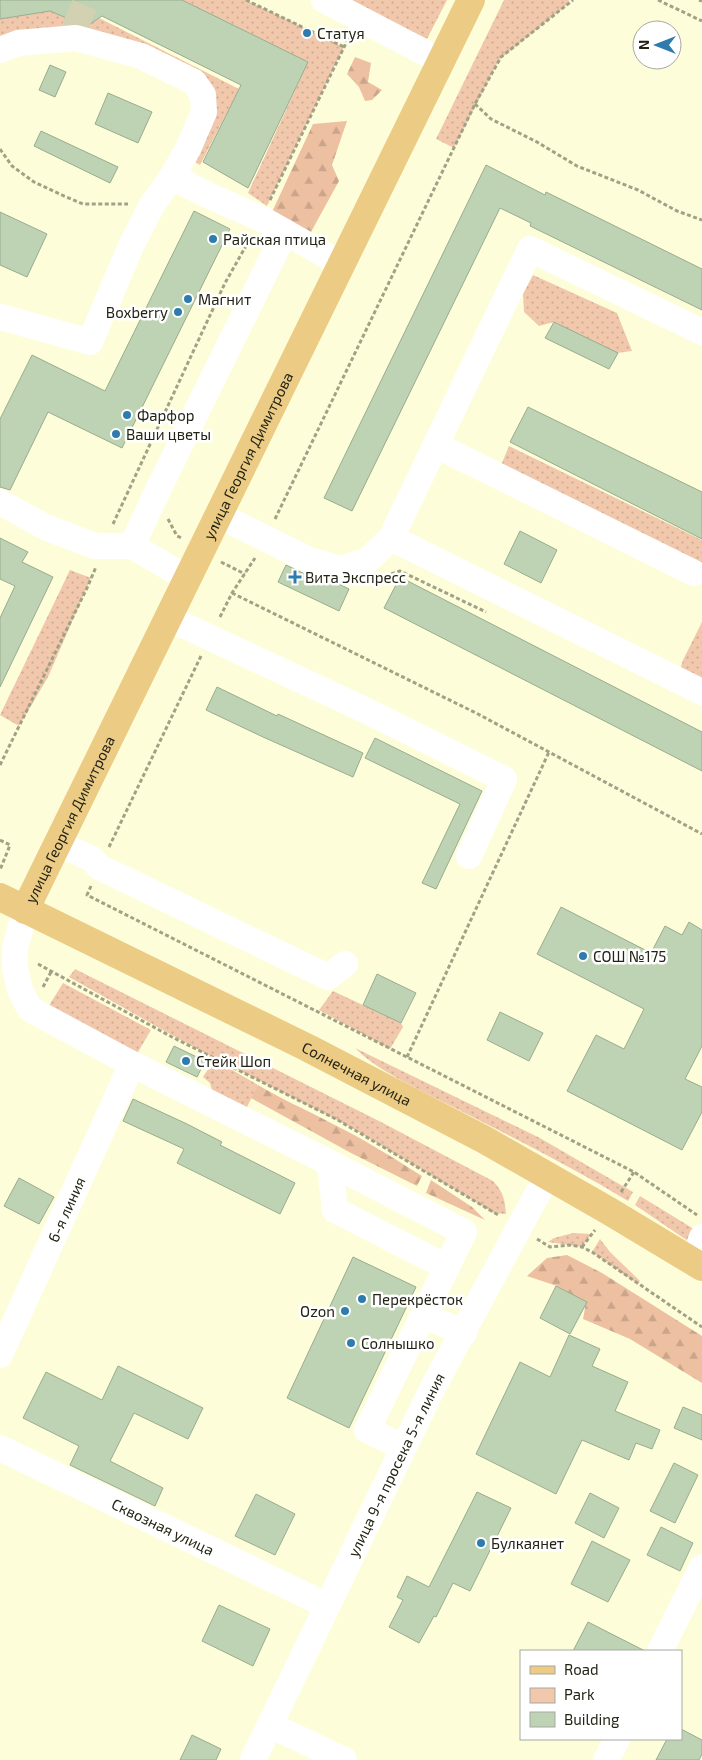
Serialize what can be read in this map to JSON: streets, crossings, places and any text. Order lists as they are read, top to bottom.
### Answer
{
  "streets": {
    "main road": ["улица Георгия Димитрова", "Солнечная улица"],
    "street": ["6-я линия", "улица 9-я просека 5-я линия", "Сквозная улица"]
  },
  "crossings": [
    ["улица Георгия Димитрова", "Солнечная улица"],
    ["Солнечная улица", "улица 9-я просека 5-я линия"],
    ["улица 9-я просека 5-я линия", "Сквозная улица"]
  ],
  "places": {
    "other": [
      "Статуя",
      "Райская птица",
      "Магнит",
      "Boxberry",
      "Фарфор",
      "Ваши цветы",
      "СОШ №175",
      "Стейк Шоп",
      "Перекрёсток",
      "Ozon",
      "Солнышко",
      "Булкаянет"
    ],
    "health": ["Вита Экспресс"]
  },
  "legend": ["Road", "Park", "Building"],
  "north": "left"
}
